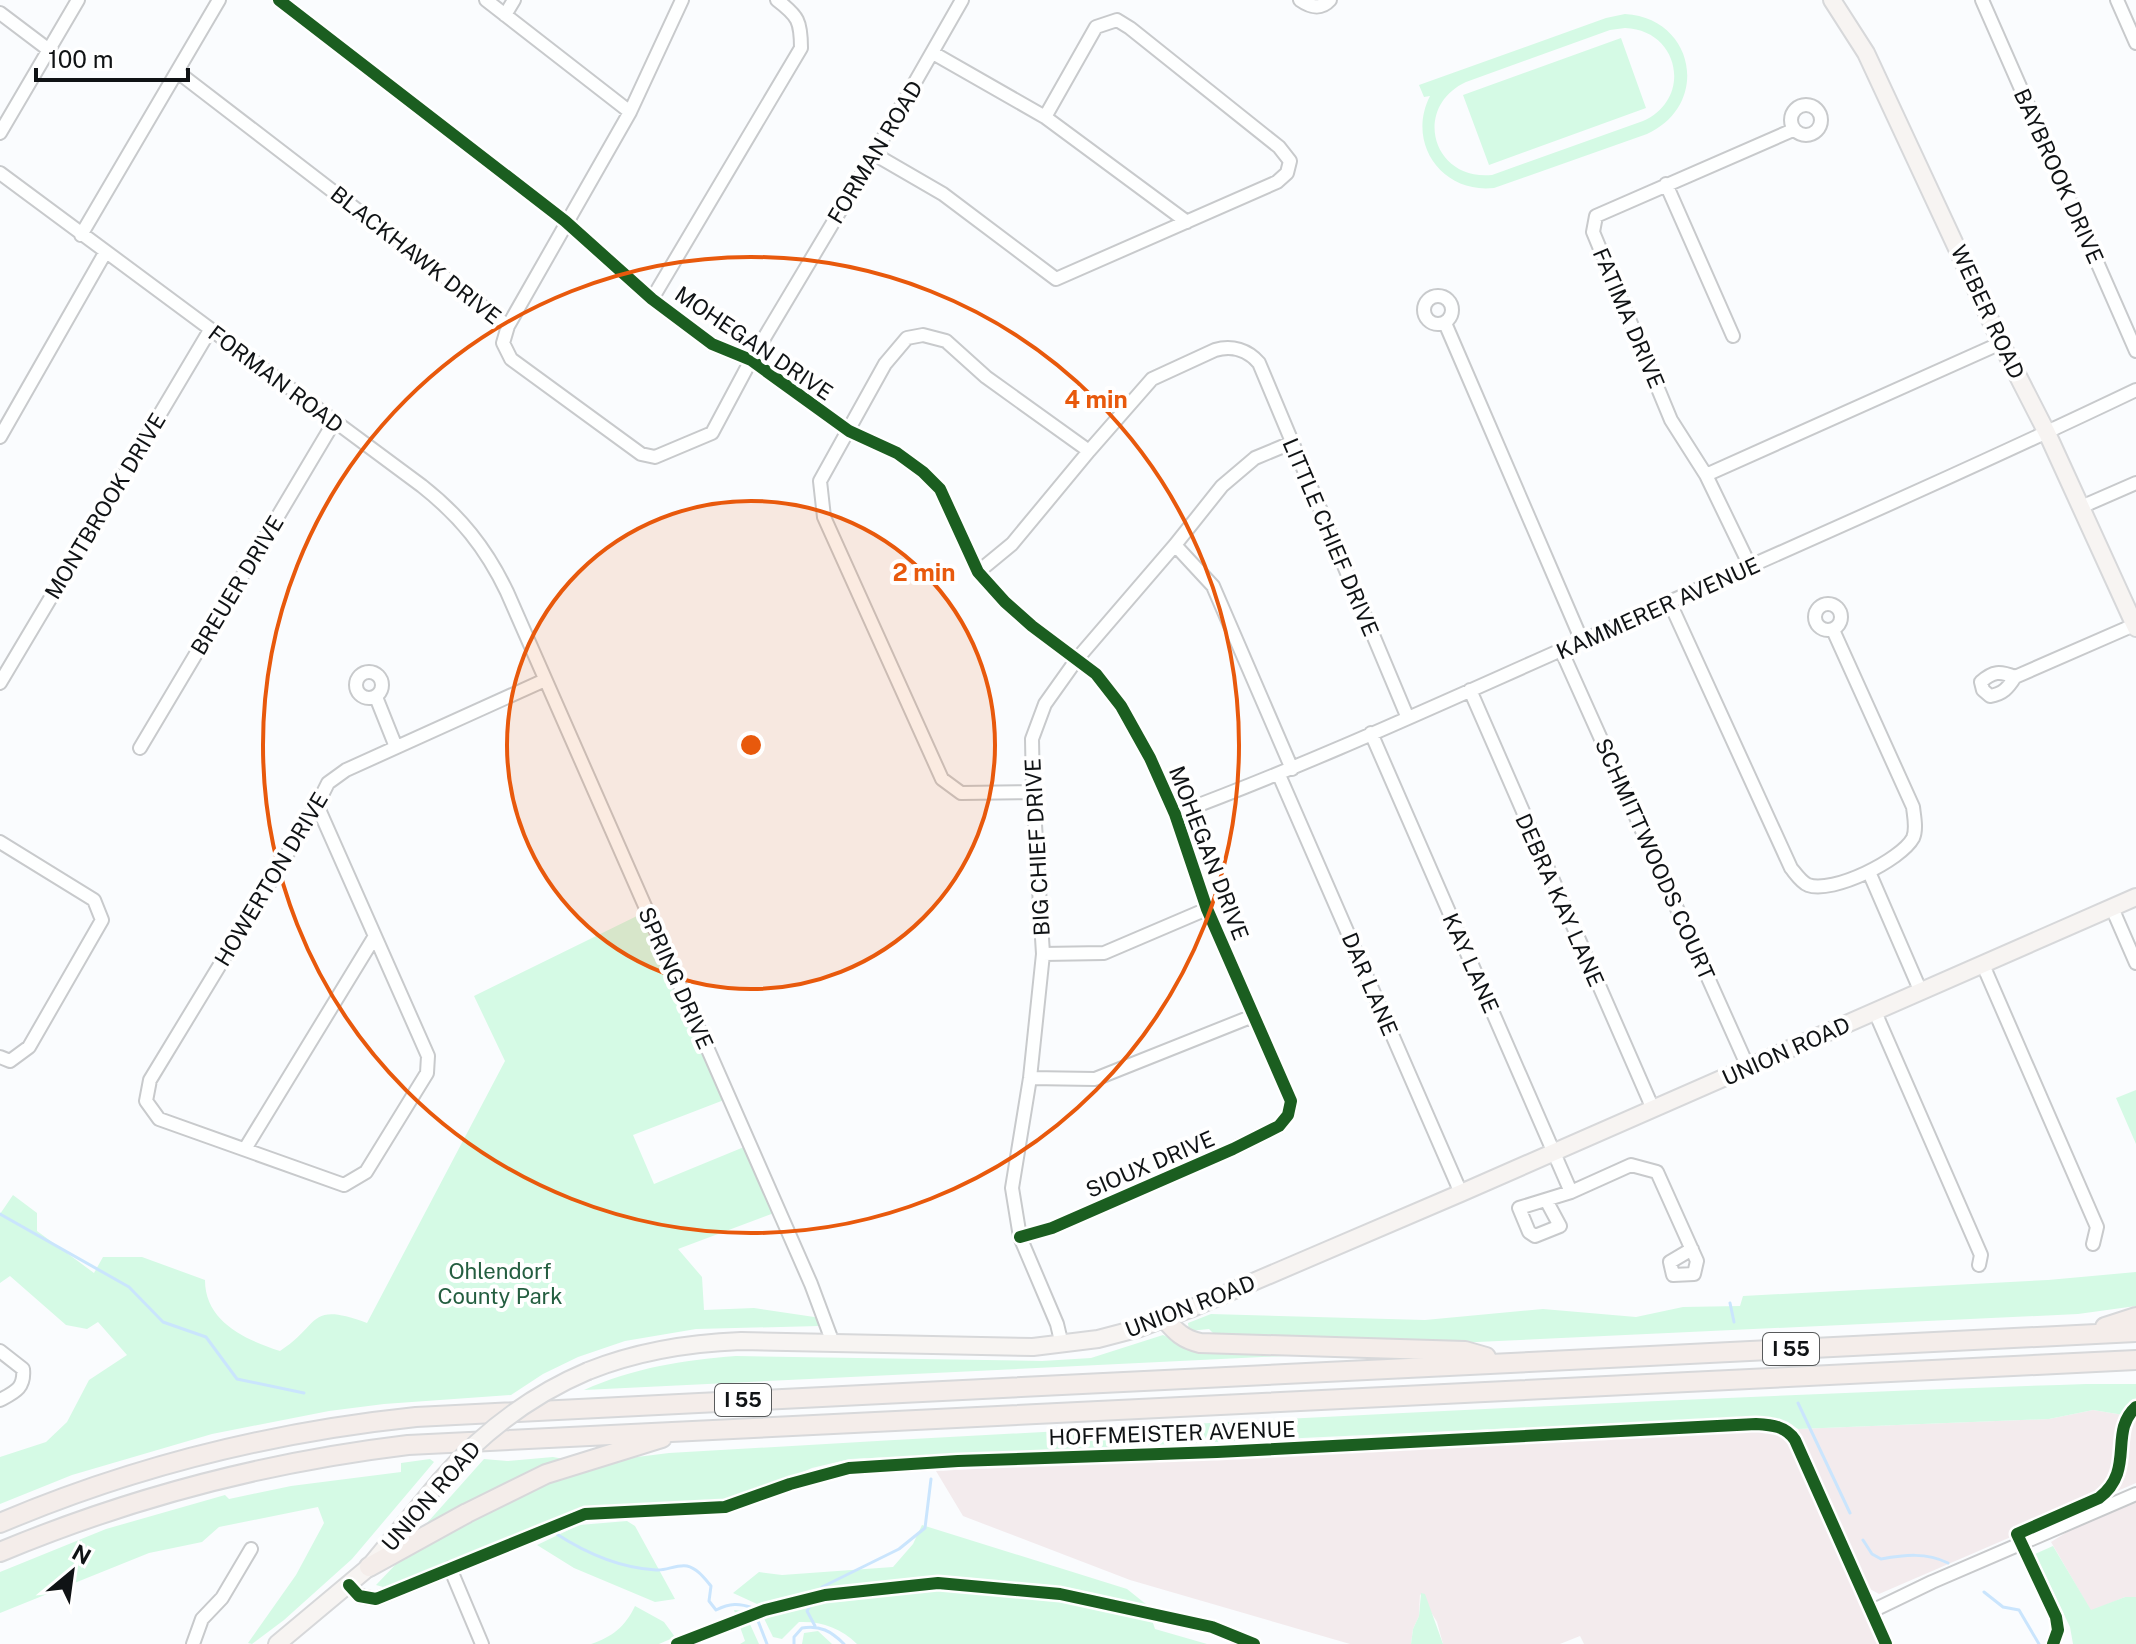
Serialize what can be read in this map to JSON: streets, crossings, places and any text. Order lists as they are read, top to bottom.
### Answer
{
  "streets": {
    "highway": ["I 55"],
    "main road": ["WEBER ROAD", "UNION ROAD"],
    "street": [
      "FORMAN ROAD",
      "BAYBROOK DRIVE",
      "BLACKHAWK DRIVE",
      "FATIMA DRIVE",
      "MOHEGAN DRIVE",
      "MONTBROOK DRIVE",
      "LITTLE CHIEF DRIVE",
      "BREUER DRIVE",
      "KAMMERER AVENUE",
      "BIG CHIEF DRIVE",
      "SCHMITTWOODS COURT",
      "HOWERTON DRIVE",
      "DEBRA KAY LANE",
      "KAY LANE",
      "SPRING DRIVE",
      "DAR LANE",
      "SIOUX DRIVE",
      "HOFFMEISTER AVENUE"
    ]
  },
  "crossings": [
    ["FORMAN ROAD", "BLACKHAWK DRIVE"],
    ["FORMAN ROAD", "MOHEGAN DRIVE"],
    ["FORMAN ROAD", "MONTBROOK DRIVE"],
    ["FORMAN ROAD", "BREUER DRIVE"],
    ["FORMAN ROAD", "SPRING DRIVE"],
    ["WEBER ROAD", "KAMMERER AVENUE"],
    ["FATIMA DRIVE", "KAMMERER AVENUE"],
    ["MOHEGAN DRIVE", "KAMMERER AVENUE"],
    ["MOHEGAN DRIVE", "BIG CHIEF DRIVE"],
    ["MOHEGAN DRIVE", "SIOUX DRIVE"],
    ["LITTLE CHIEF DRIVE", "KAMMERER AVENUE"],
    ["LITTLE CHIEF DRIVE", "BIG CHIEF DRIVE"],
    ["KAMMERER AVENUE", "SCHMITTWOODS COURT"],
    ["KAMMERER AVENUE", "DEBRA KAY LANE"],
    ["KAMMERER AVENUE", "KAY LANE"],
    ["KAMMERER AVENUE", "DAR LANE"],
    ["BIG CHIEF DRIVE", "UNION ROAD"],
    ["BIG CHIEF DRIVE", "SIOUX DRIVE"],
    ["SCHMITTWOODS COURT", "UNION ROAD"],
    ["HOWERTON DRIVE", "SPRING DRIVE"],
    ["DEBRA KAY LANE", "UNION ROAD"],
    ["KAY LANE", "UNION ROAD"],
    ["SPRING DRIVE", "UNION ROAD"],
    ["DAR LANE", "UNION ROAD"],
    ["UNION ROAD", "HOFFMEISTER AVENUE"]
  ],
  "parks": ["Ohlendorf County Park"],
  "scale_bar": "100 m",
  "north": "top right",
  "rings": ["4 min", "2 min"]
}
